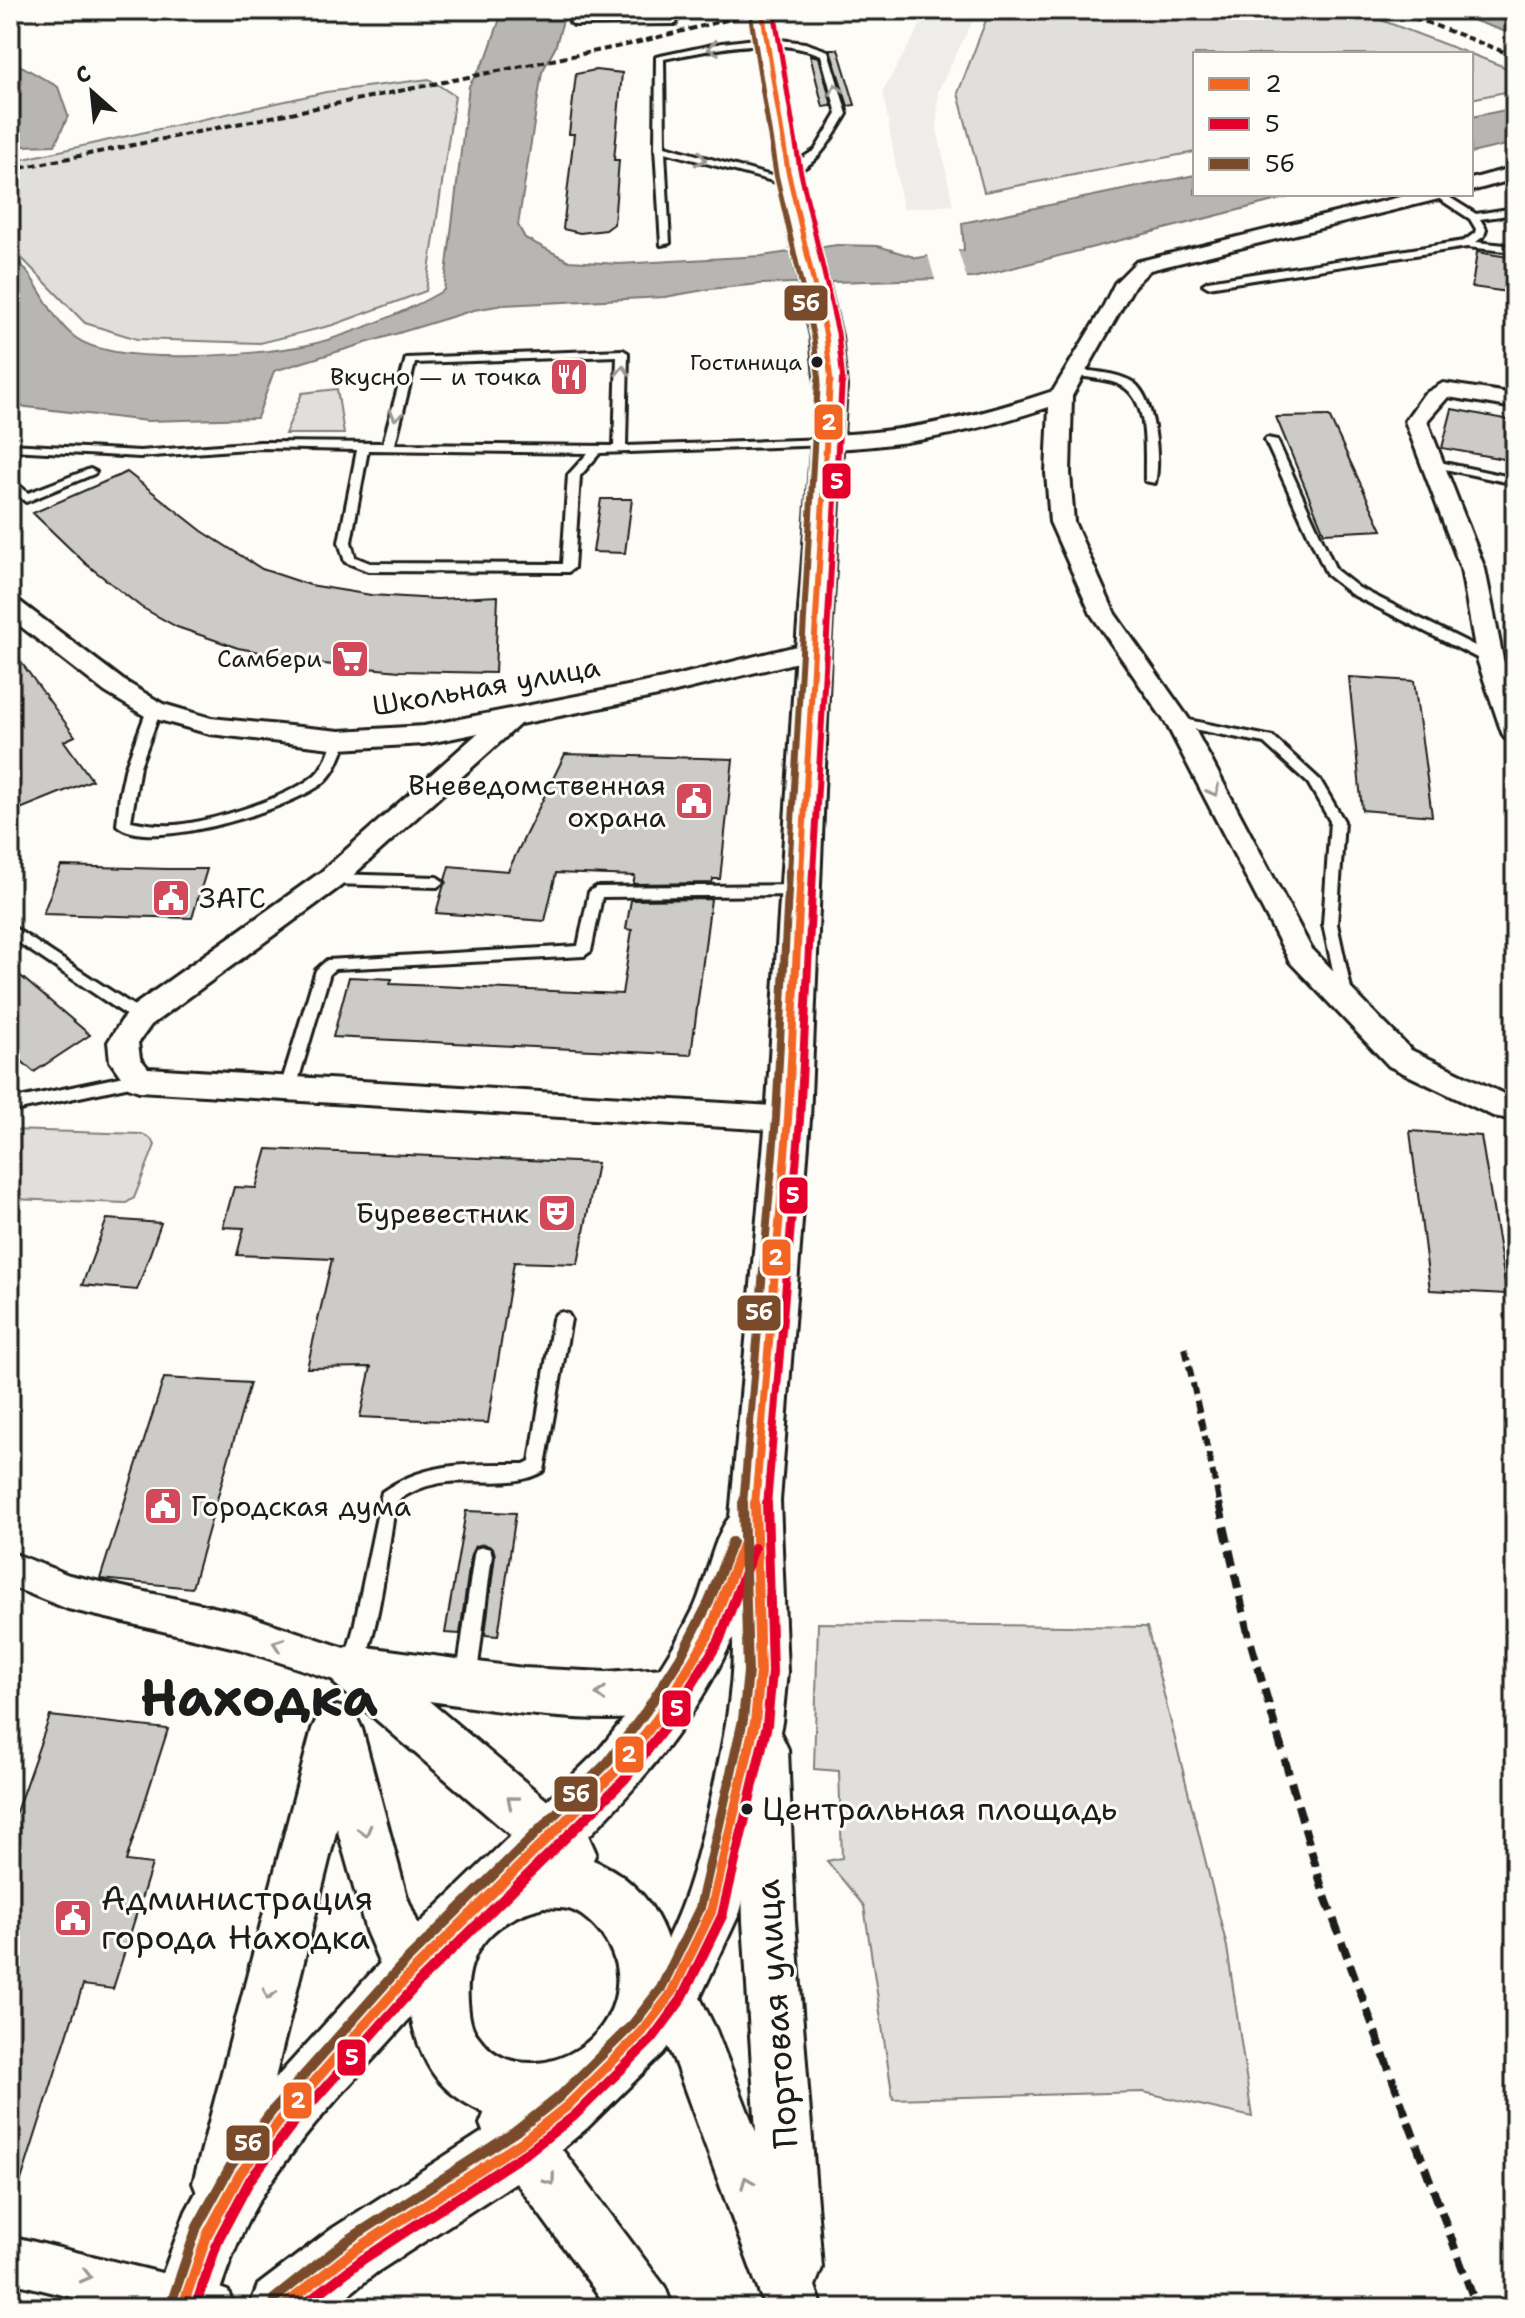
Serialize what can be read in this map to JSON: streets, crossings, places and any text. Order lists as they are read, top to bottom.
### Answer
{
  "streets": {
    "street": ["Школьная улица", "Портовая улица"]
  },
  "districts": ["Находка"],
  "places": {
    "other": ["Гостиница", "Центральная площадь"],
    "restaurant": ["Вкусно — и точка"],
    "supermarket": ["Самбери"],
    "public building": [
      "Вневедомственная охрана",
      "ЗАГС",
      "Городская дума",
      "Администрация города Находка"
    ],
    "theatre": ["Буревестник"]
  },
  "lines": ["transit line 2", "transit line 5", "transit line 5б"],
  "legend": ["2", "5", "5б"],
  "north": "top left"
}
